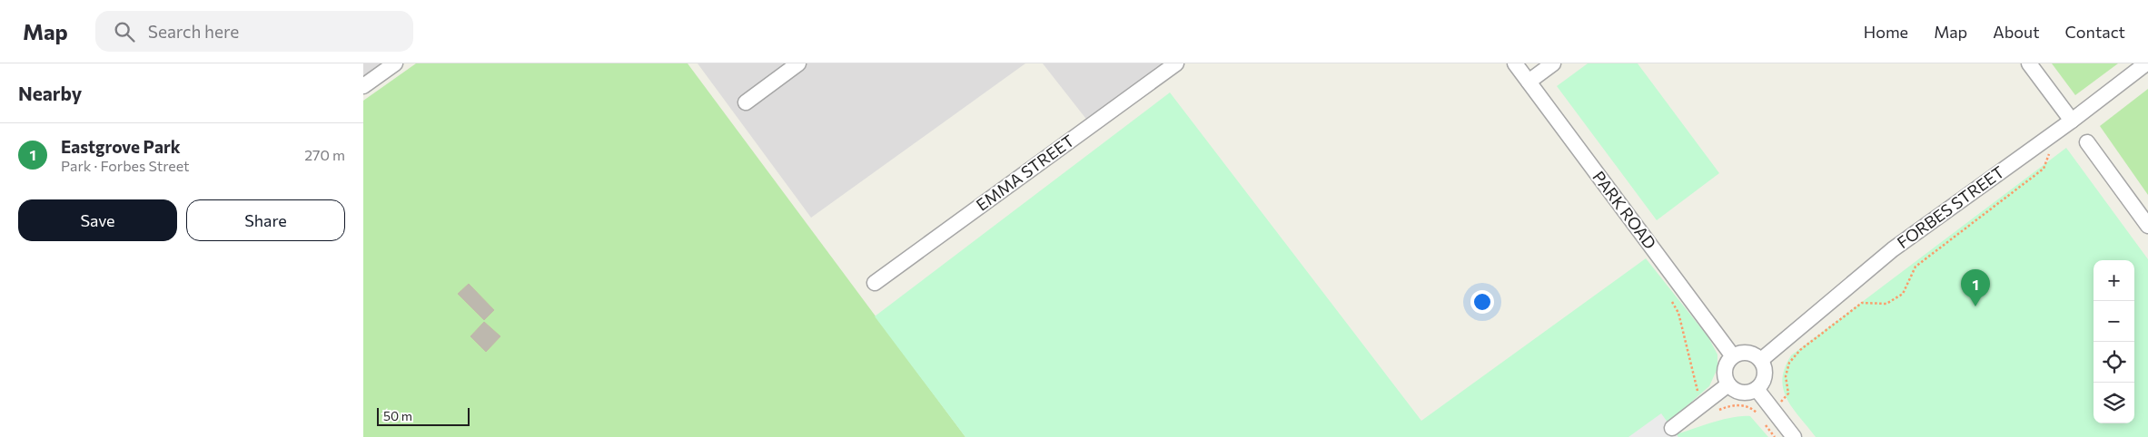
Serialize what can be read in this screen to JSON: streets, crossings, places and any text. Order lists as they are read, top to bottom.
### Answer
{
  "streets": {
    "street": ["EMMA STREET", "FORBES STREET", "PARK ROAD"]
  },
  "crossings": [
    ["FORBES STREET", "PARK ROAD"]
  ],
  "scale_bar": "50 m",
  "page": {
    "header": "Map",
    "search": "Search here",
    "nav": [
      "Home",
      "Map",
      "About",
      "Contact"
    ],
    "heading": "Nearby",
    "list": [
      {
        "mark": "1",
        "name": "Eastgrove Park",
        "note": "Park · Forbes Street",
        "value": "270 m"
      }
    ],
    "buttons": ["Save", "Share"],
    "map_buttons": ["+", "−"],
    "pins": "1",
    "scale": "50 m"
  }
}
